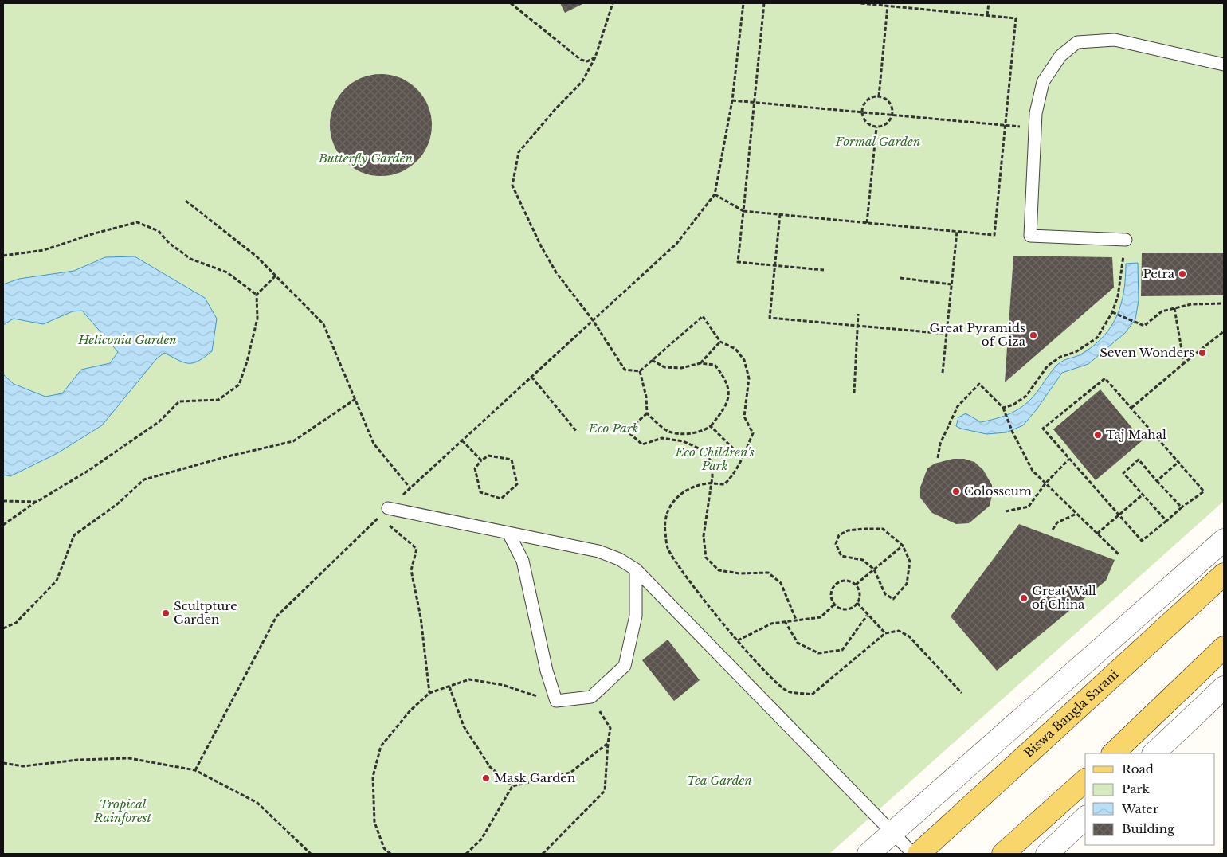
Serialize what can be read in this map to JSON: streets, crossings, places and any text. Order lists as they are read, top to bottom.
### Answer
{
  "streets": {
    "main road": ["Biswa Bangla Sarani"]
  },
  "parks": [
    "Formal Garden",
    "Butterfly Garden",
    "Heliconia Garden",
    "Eco Park",
    "Eco Children's Park",
    "Tea Garden",
    "Tropical Rainforest"
  ],
  "places": [
    "Petra",
    "Great Pyramids of Giza",
    "Seven Wonders",
    "Taj Mahal",
    "Colosseum",
    "Great Wall of China",
    "Scultpture Garden",
    "Mask Garden"
  ],
  "legend": [
    "Road",
    "Park",
    "Water",
    "Building"
  ]
}
